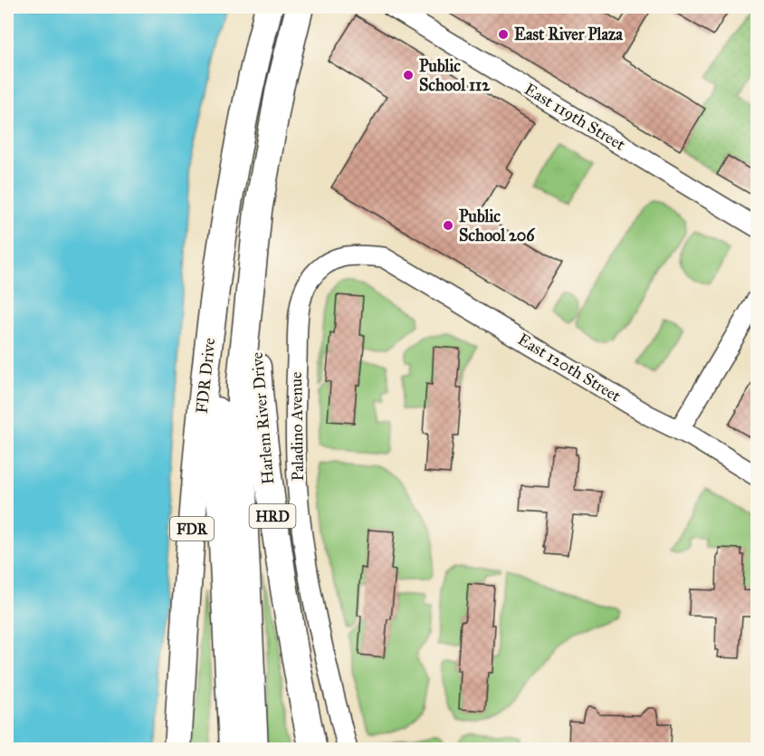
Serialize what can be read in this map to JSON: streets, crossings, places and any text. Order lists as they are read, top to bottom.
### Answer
{
  "streets": {
    "highway": [
      "FDR Drive",
      "Harlem River Drive",
      "HRD",
      "FDR"
    ],
    "street": ["East 119th Street", "East 120th Street", "Paladino Avenue"]
  },
  "crossings": [
    ["East 120th Street", "Paladino Avenue"]
  ],
  "places": ["East River Plaza", "Public School 112", "Public School 206"]
}
